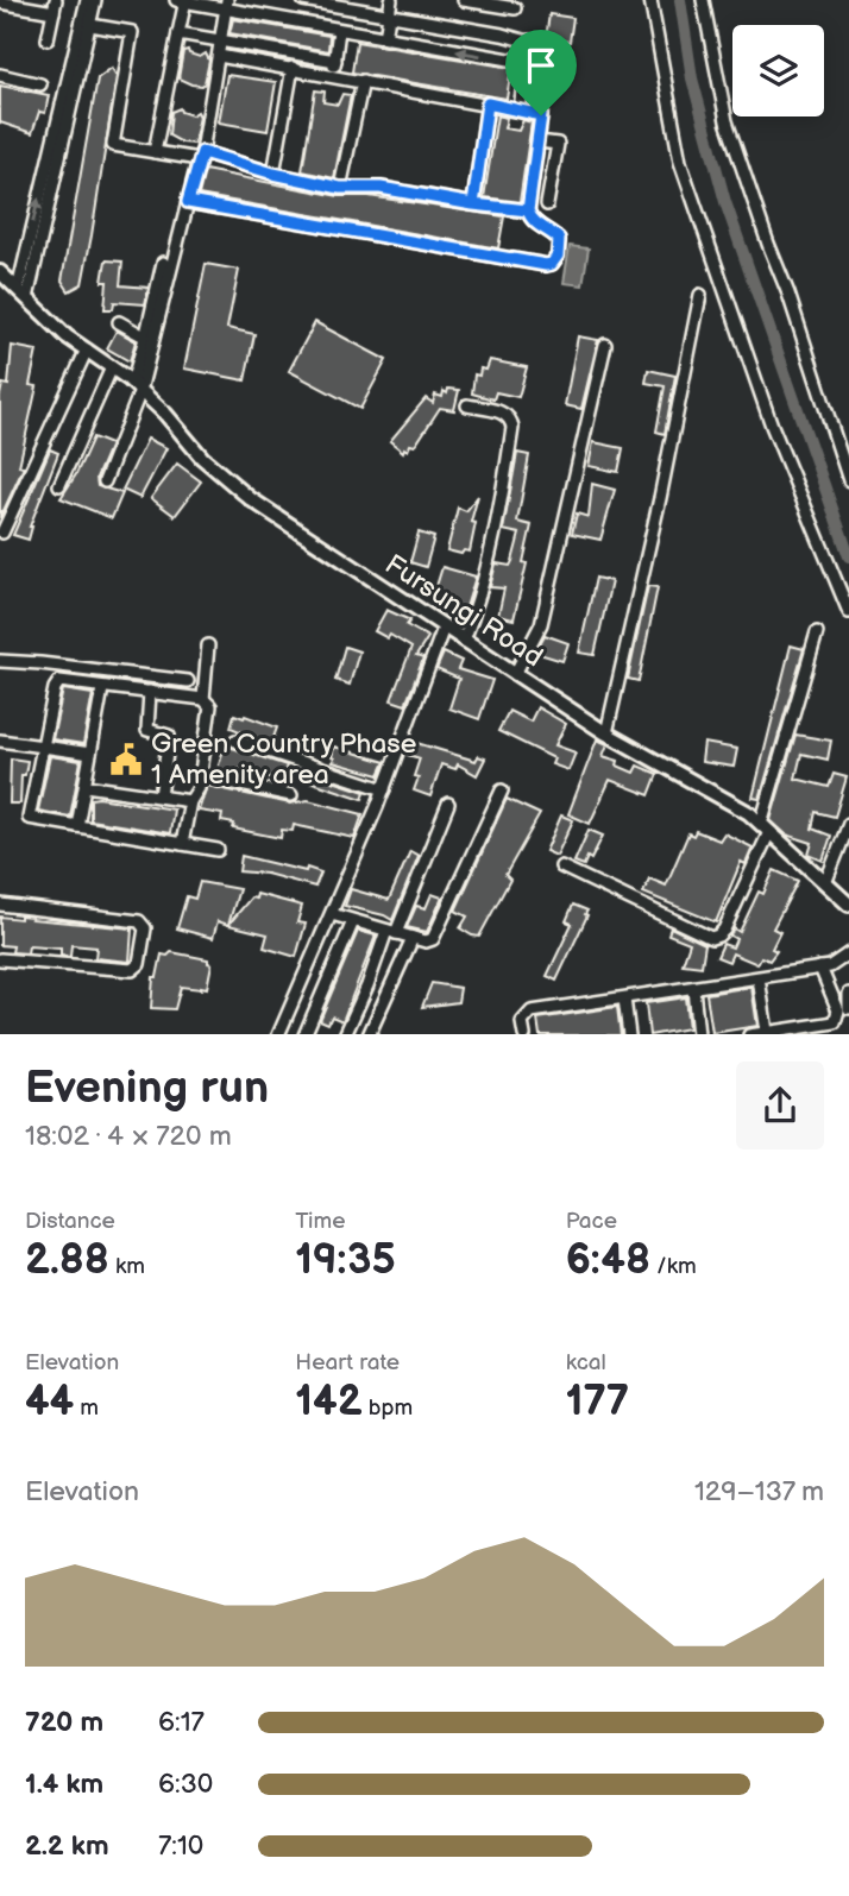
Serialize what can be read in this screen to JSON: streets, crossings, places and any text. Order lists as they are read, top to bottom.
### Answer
{
  "streets": {
    "street": ["Fursungi Road"]
  },
  "places": {
    "public building": ["Green Country Phase 1 Amenity area"]
  },
  "page": {
    "heading": ["Evening run", "18:02 · 4 × 720 m"],
    "stats": [
      ["Distance", "2.88 km"],
      ["Time", "19:35"],
      ["Pace", "6:48 /km"],
      ["Elevation", "44 m"],
      ["Heart rate", "142 bpm"],
      ["kcal", "177"]
    ],
    "chart": ["Elevation", "129–137 m"],
    "list": [
      {
        "name": "720 m",
        "note": "6:17"
      },
      {
        "name": "1.4 km",
        "note": "6:30"
      },
      {
        "name": "2.2 km",
        "note": "7:10"
      }
    ]
  }
}
